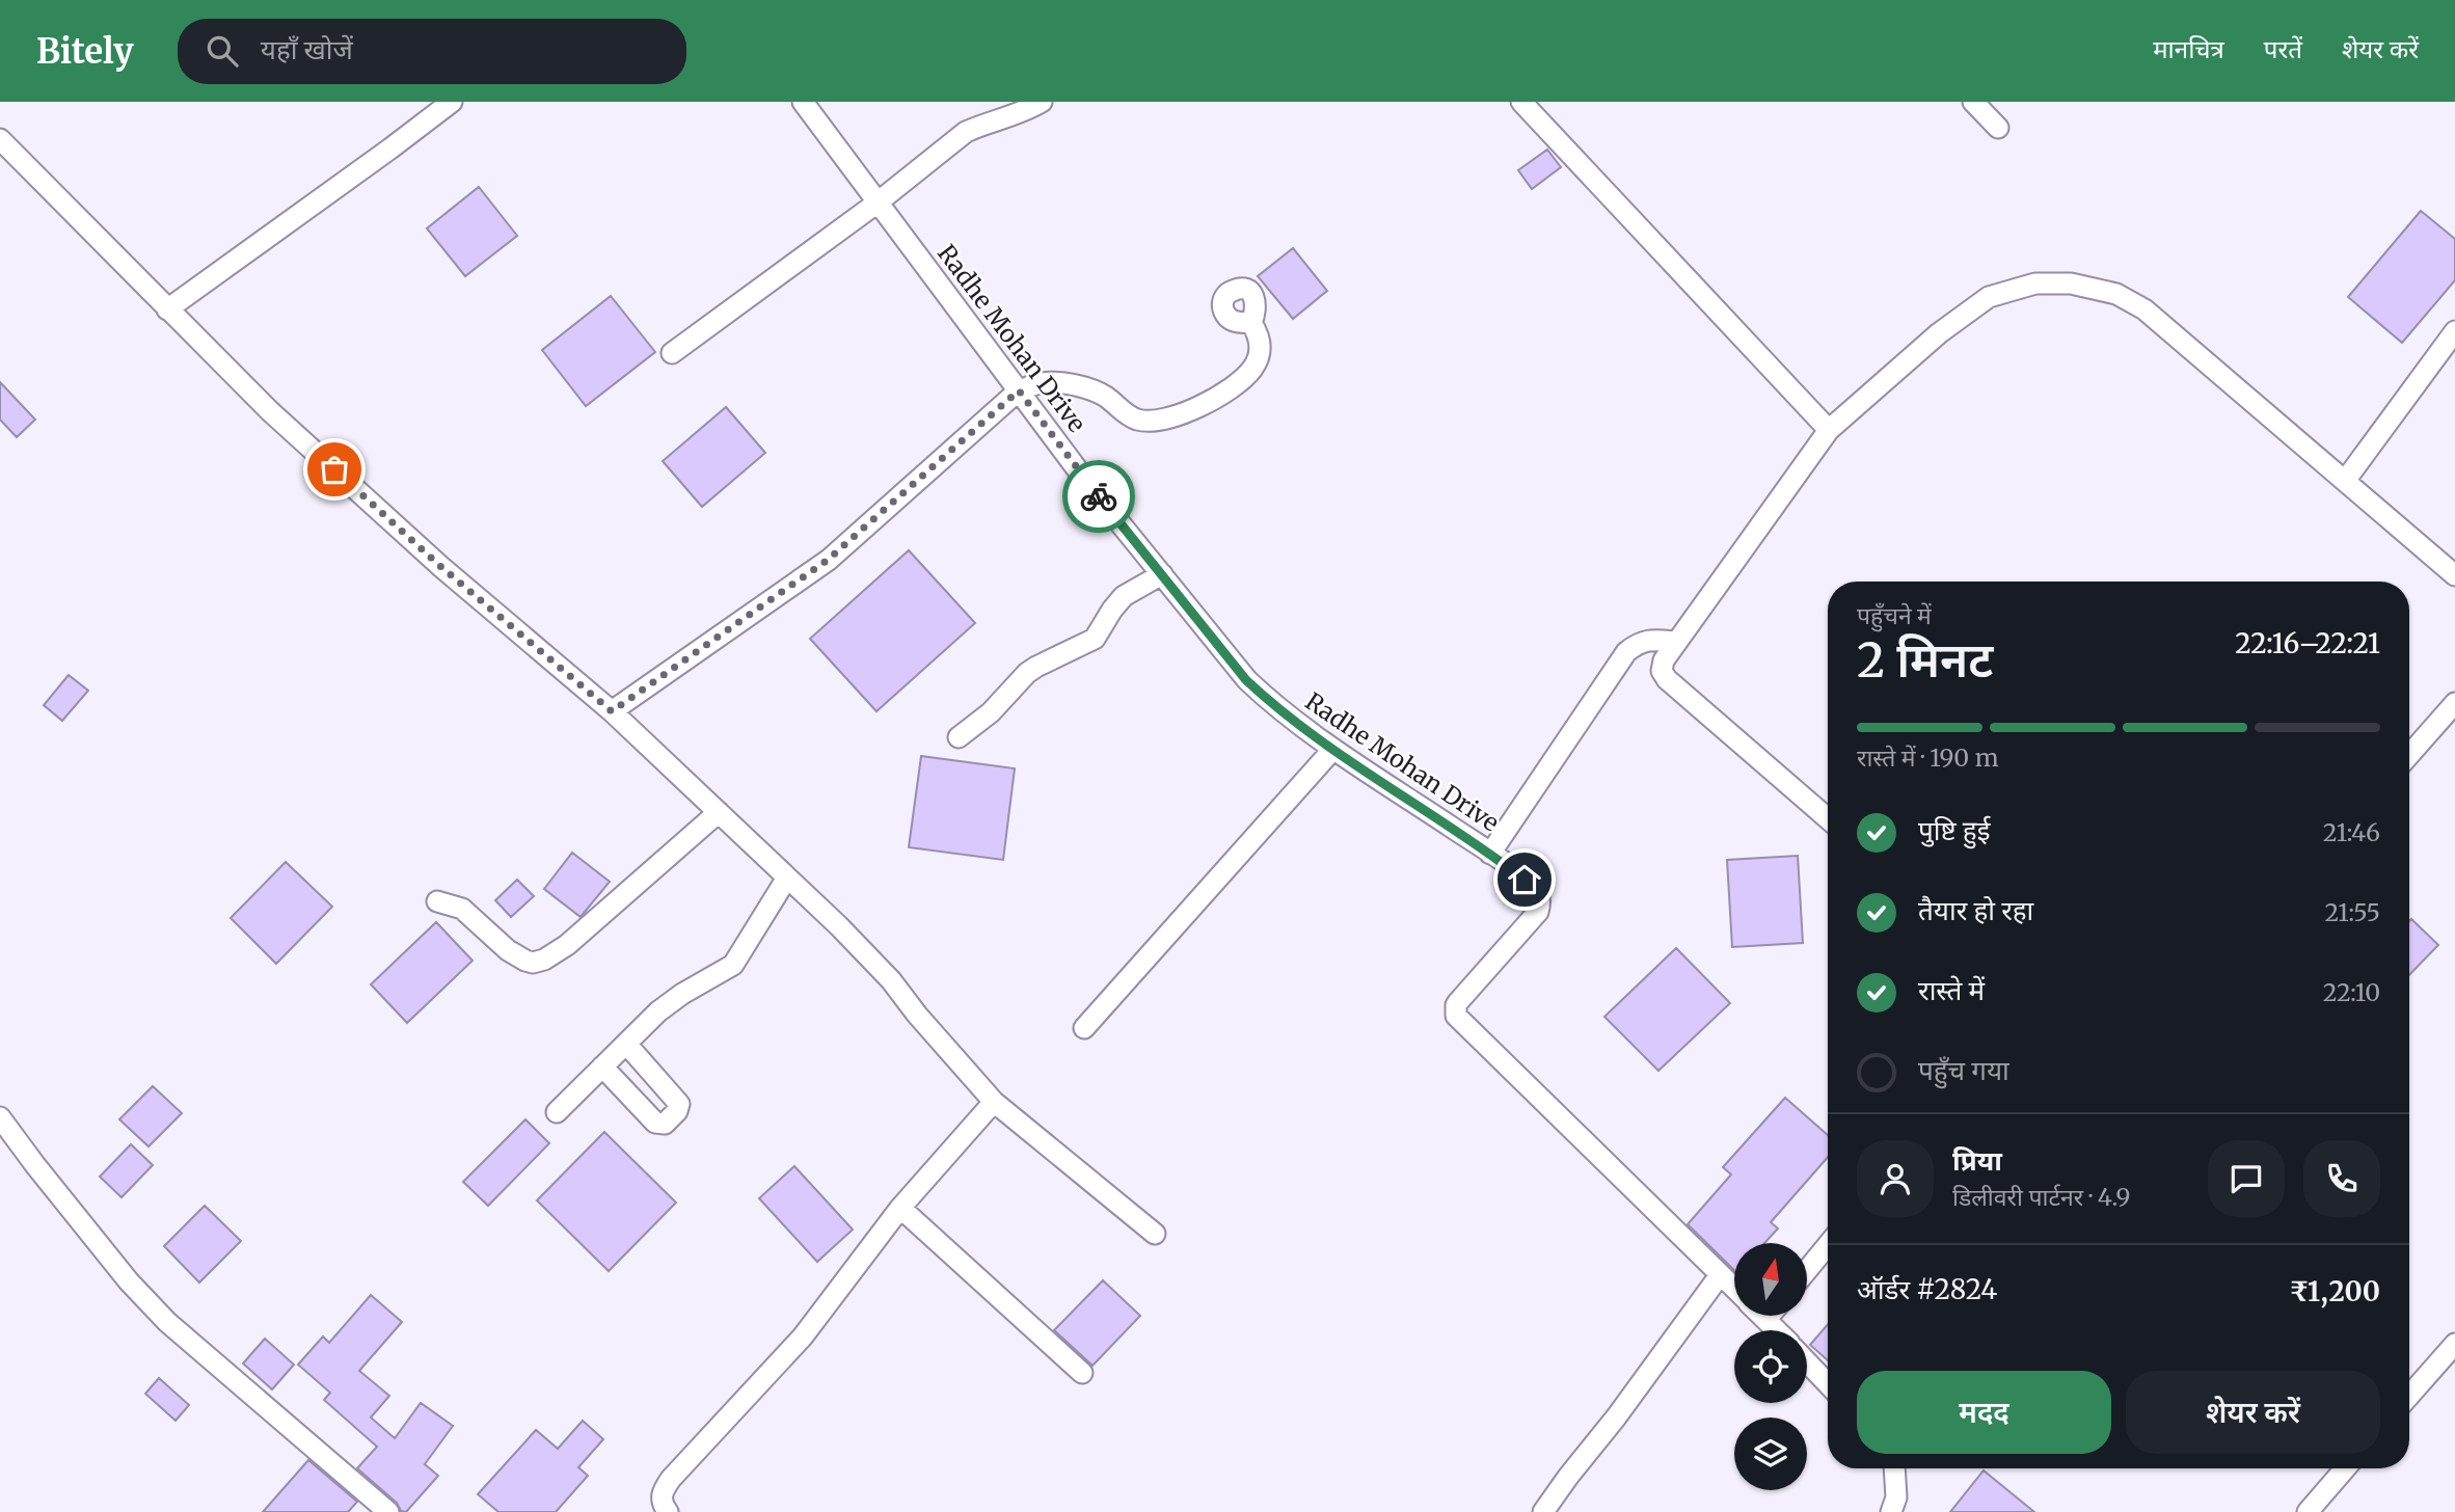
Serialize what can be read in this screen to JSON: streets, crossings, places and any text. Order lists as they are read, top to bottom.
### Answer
{
  "streets": {
    "street": ["Radhe Mohan Drive"]
  },
  "north": "top",
  "page": {
    "header": "Bitely",
    "search": "यहाँ खोजें",
    "nav": ["मानचित्र", "परतें", "शेयर करें"],
    "heading": ["2 मिनट", "पहुँचने में", "22:16–22:21"],
    "panel": [
      "प्रिया",
      "डिलीवरी पार्टनर · 4.9",
      "ऑर्डर #2824",
      "₹1,200"
    ],
    "bar": "रास्ते में · 190 m",
    "list": [
      ["पुष्टि हुई", "21:46"],
      ["तैयार हो रहा", "21:55"],
      ["रास्ते में", "22:10"],
      "पहुँच गया"
    ],
    "buttons": ["मदद", "शेयर करें"]
  }
}
